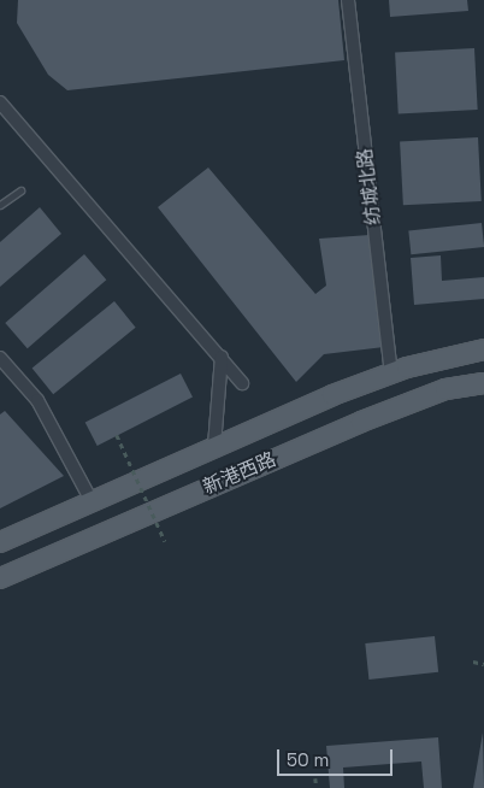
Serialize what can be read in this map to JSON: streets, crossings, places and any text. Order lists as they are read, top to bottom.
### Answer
{
  "streets": {
    "main road": ["新港西路"],
    "street": ["纺城北路"]
  },
  "crossings": [
    ["纺城北路", "新港西路"]
  ],
  "scale_bar": "50 m"
}
